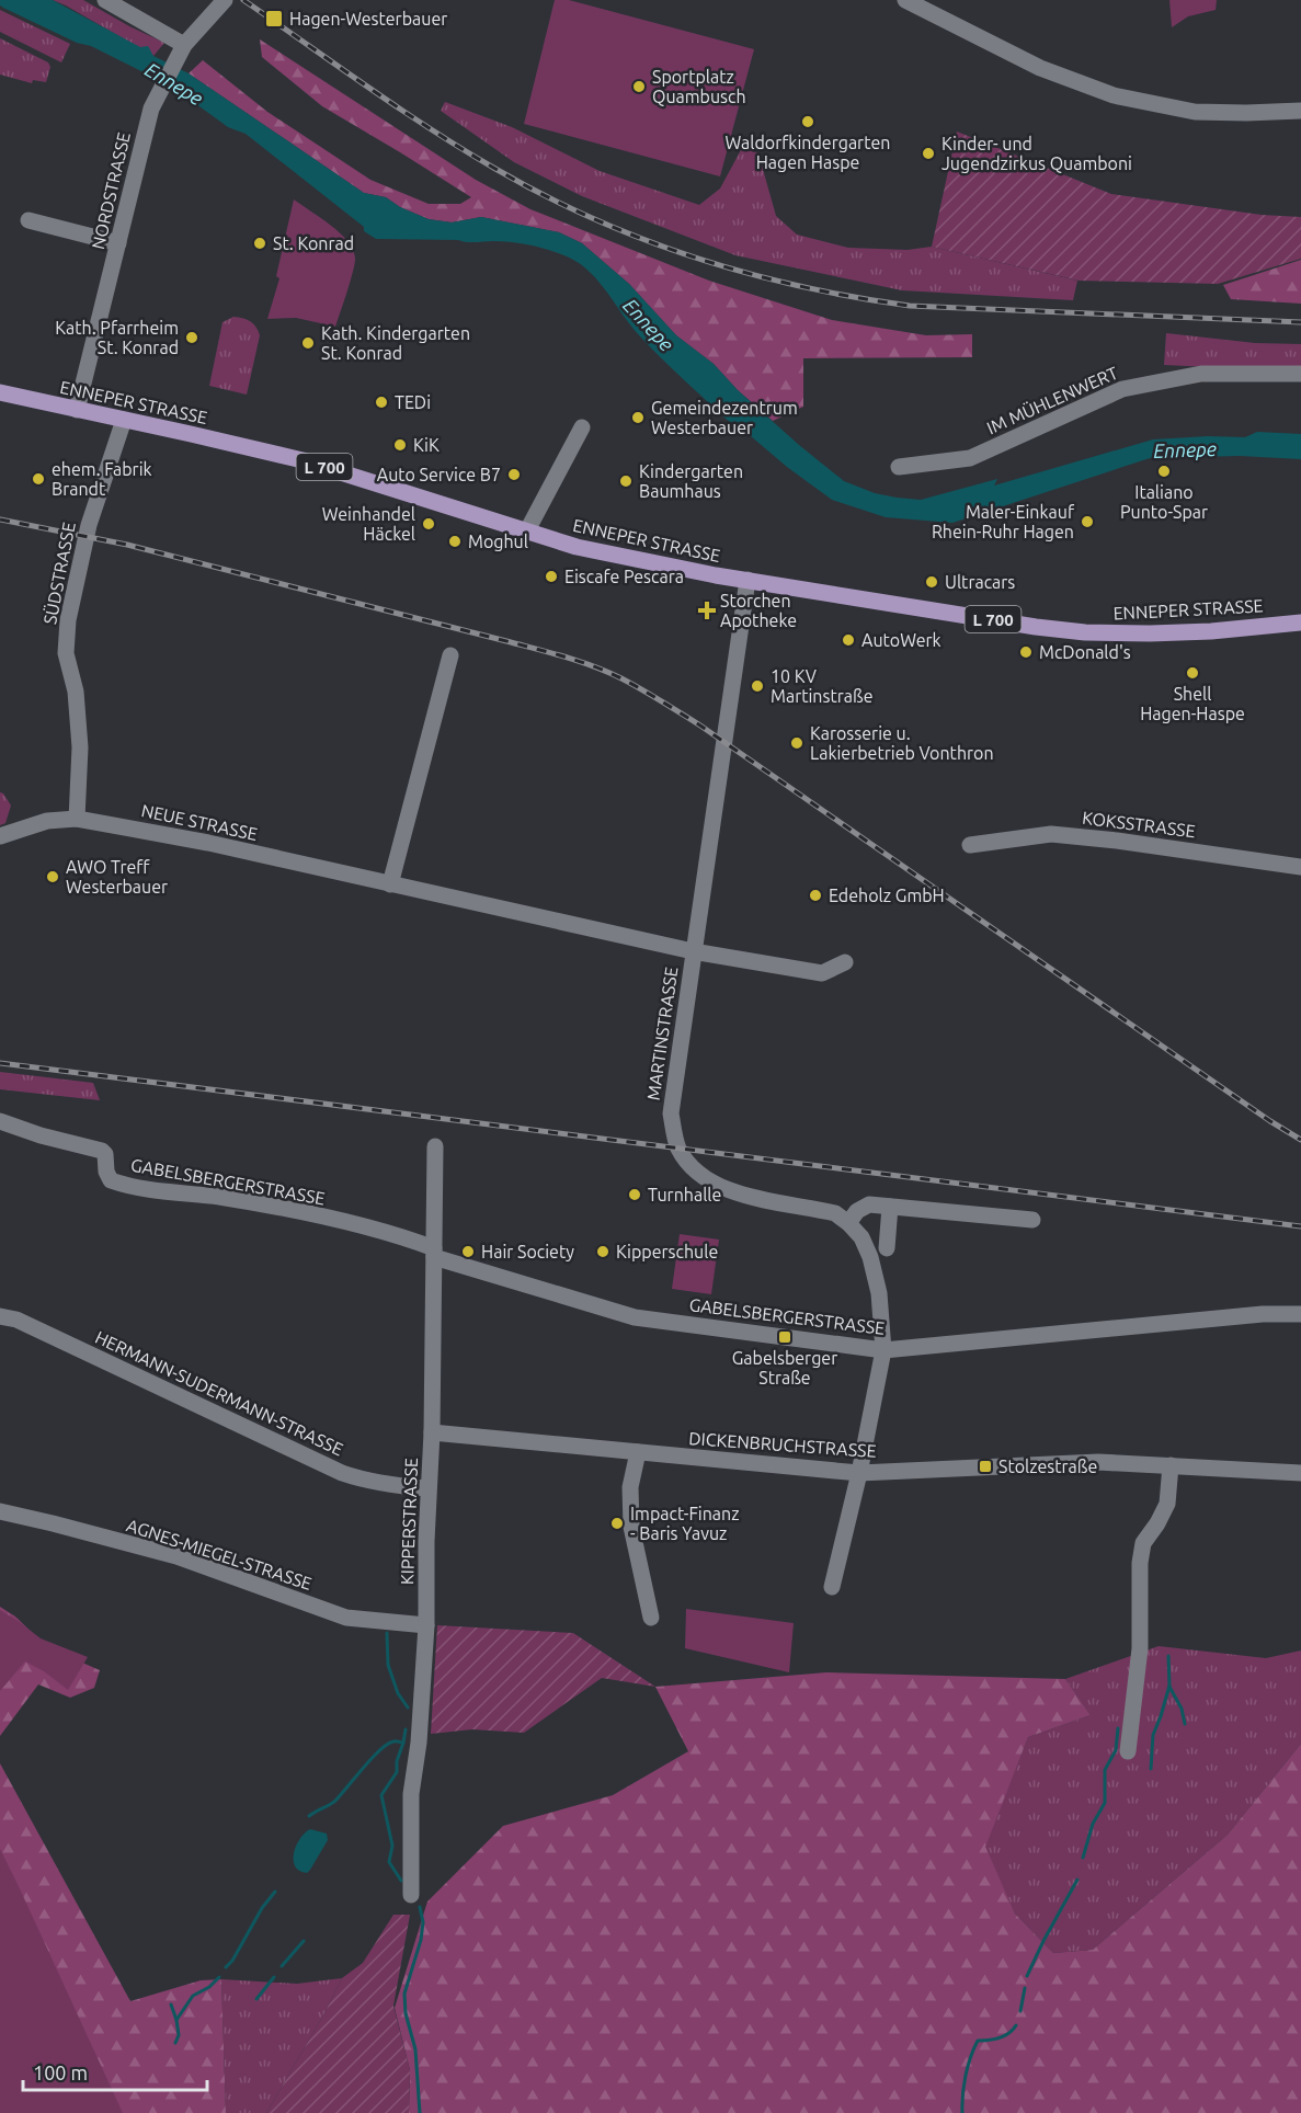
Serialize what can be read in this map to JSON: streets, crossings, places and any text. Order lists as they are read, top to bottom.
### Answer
{
  "streets": {
    "main road": ["ENNEPER STRASSE", "L 700"],
    "street": [
      "NORDSTRASSE",
      "IM MÜHLENWERT",
      "SÜDSTRASSE",
      "NEUE STRASSE",
      "KOKSSTRASSE",
      "MARTINSTRASSE",
      "GABELSBERGERSTRASSE",
      "HERMANN-SUDERMANN-STRASSE",
      "DICKENBRUCHSTRASSE",
      "KIPPERSTRASSE",
      "AGNES-MIEGEL-STRASSE"
    ]
  },
  "crossings": [
    ["NORDSTRASSE", "ENNEPER STRASSE"],
    ["ENNEPER STRASSE", "SÜDSTRASSE"],
    ["ENNEPER STRASSE", "MARTINSTRASSE"],
    ["SÜDSTRASSE", "NEUE STRASSE"],
    ["NEUE STRASSE", "MARTINSTRASSE"],
    ["GABELSBERGERSTRASSE", "KIPPERSTRASSE"],
    ["HERMANN-SUDERMANN-STRASSE", "KIPPERSTRASSE"],
    ["DICKENBRUCHSTRASSE", "KIPPERSTRASSE"],
    ["KIPPERSTRASSE", "AGNES-MIEGEL-STRASSE"]
  ],
  "water": ["Ennepe"],
  "places": {
    "transit": ["Hagen-Westerbauer", "Gabelsberger Straße", "Stolzestraße"],
    "other": [
      "Sportplatz Quambusch",
      "Waldorfkindergarten Hagen Haspe",
      "Kinder- und Jugendzirkus Quamboni",
      "St. Konrad",
      "Kath. Pfarrheim St. Konrad",
      "Kath. Kindergarten St. Konrad",
      "TEDi",
      "Gemeindezentrum Westerbauer",
      "KiK",
      "Italiano Punto-Spar",
      "Auto Service B7",
      "ehem. Fabrik Brandt",
      "Kindergarten Baumhaus",
      "Maler-Einkauf Rhein-Ruhr Hagen",
      "Weinhandel Häckel",
      "Moghul",
      "Eiscafe Pescara",
      "Ultracars",
      "AutoWerk",
      "McDonald's",
      "Shell Hagen-Haspe",
      "10 KV Martinstraße",
      "Karosserie u. Lakierbetrieb Vonthron",
      "AWO Treff Westerbauer",
      "Edeholz GmbH",
      "Turnhalle",
      "Hair Society",
      "Kipperschule",
      "Impact-Finanz - Baris Yavuz"
    ],
    "health": ["Storchen Apotheke"]
  },
  "scale_bar": "100 m"
}
